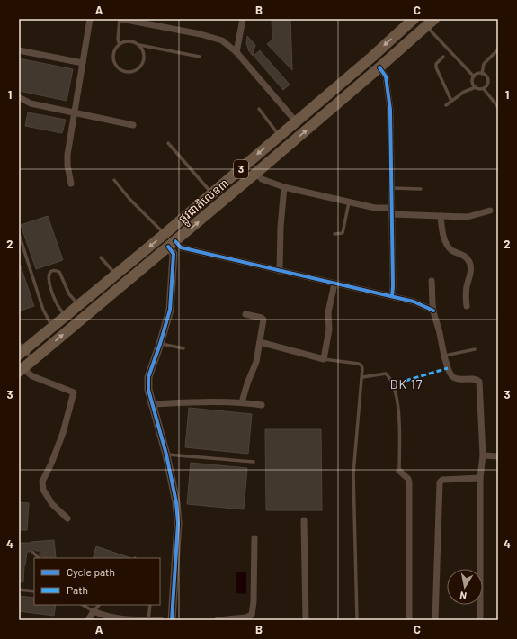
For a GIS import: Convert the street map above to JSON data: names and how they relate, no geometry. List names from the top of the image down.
{
  "streets": {
    "highway": ["3", "ផ្លូវជាតិលេខ៣"]
  },
  "districts": ["DK 17"],
  "legend": ["Cycle path", "Path"],
  "north": "bottom",
  "grid": {
    "columns": ["A", "B", "C"],
    "rows": [
      "1",
      "2",
      "3",
      "4"
    ]
  }
}
